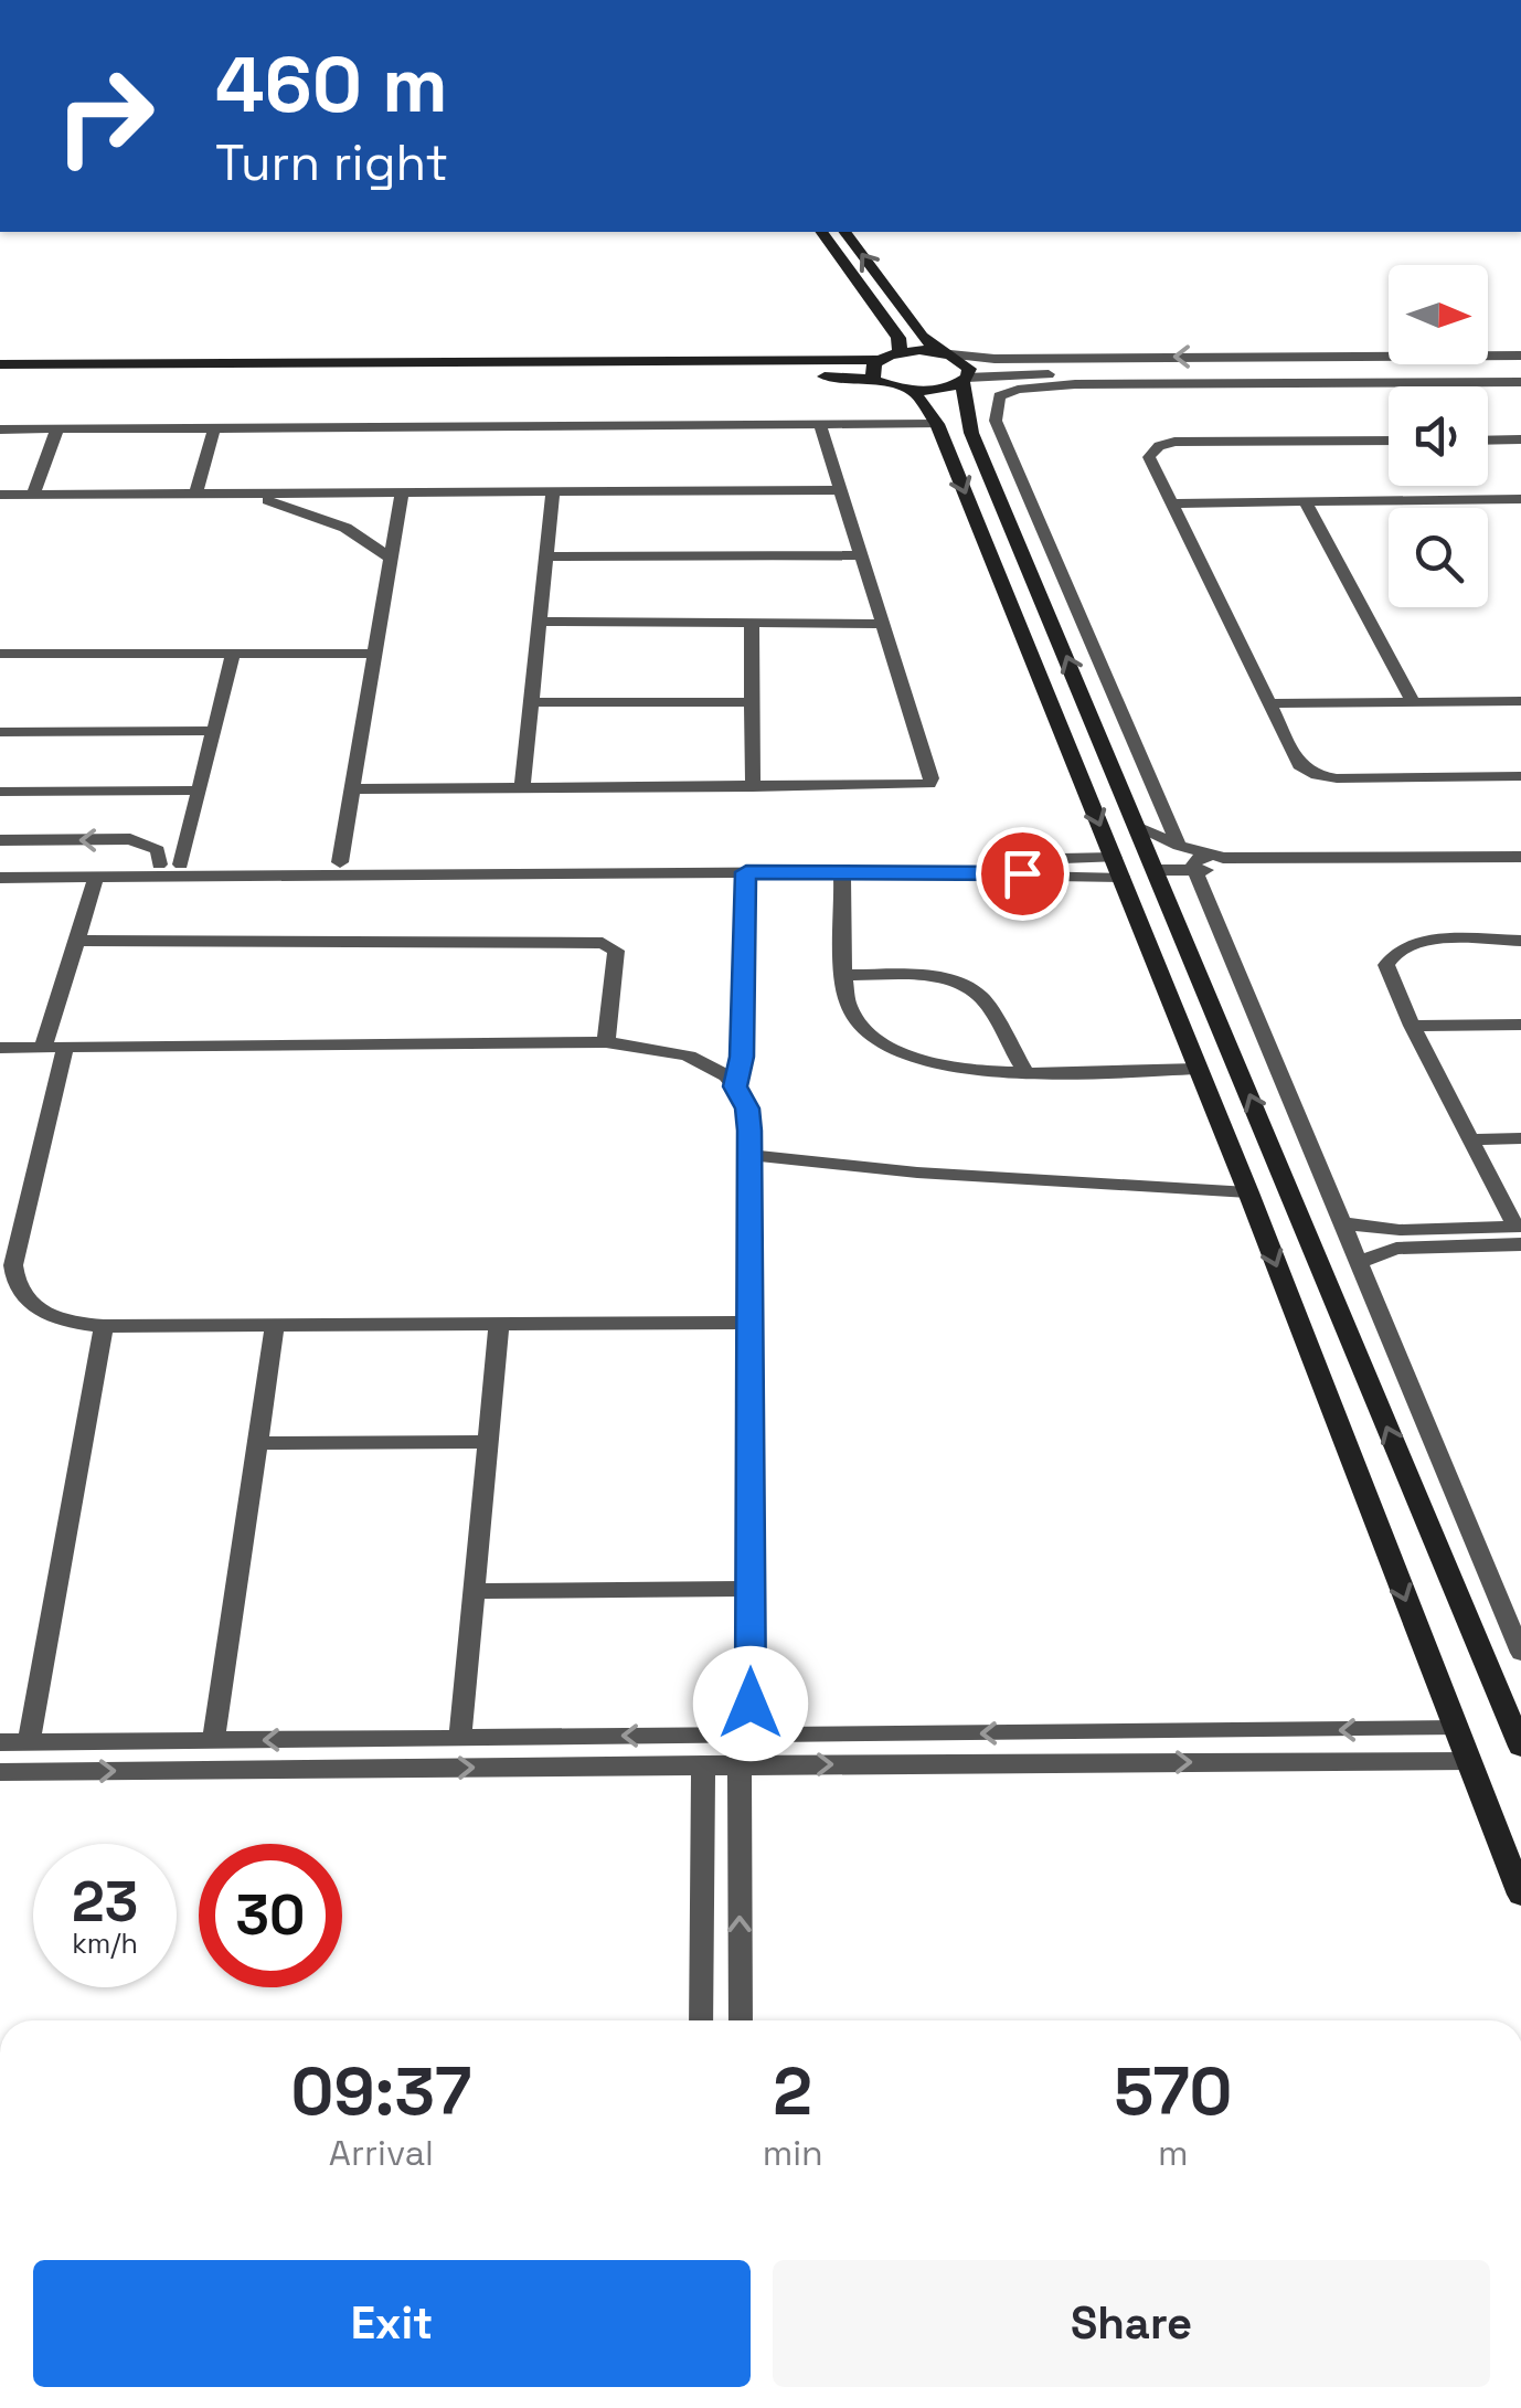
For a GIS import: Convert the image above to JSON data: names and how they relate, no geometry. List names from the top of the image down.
{
  "north": "right",
  "page": {
    "turn": ["460 m", "Turn right"],
    "speed": "23 km/h",
    "limit": "30",
    "eta": [
      "09:37",
      "Arrival",
      "2",
      "min",
      "570",
      "m"
    ],
    "buttons": ["Exit", "Share"]
  }
}
